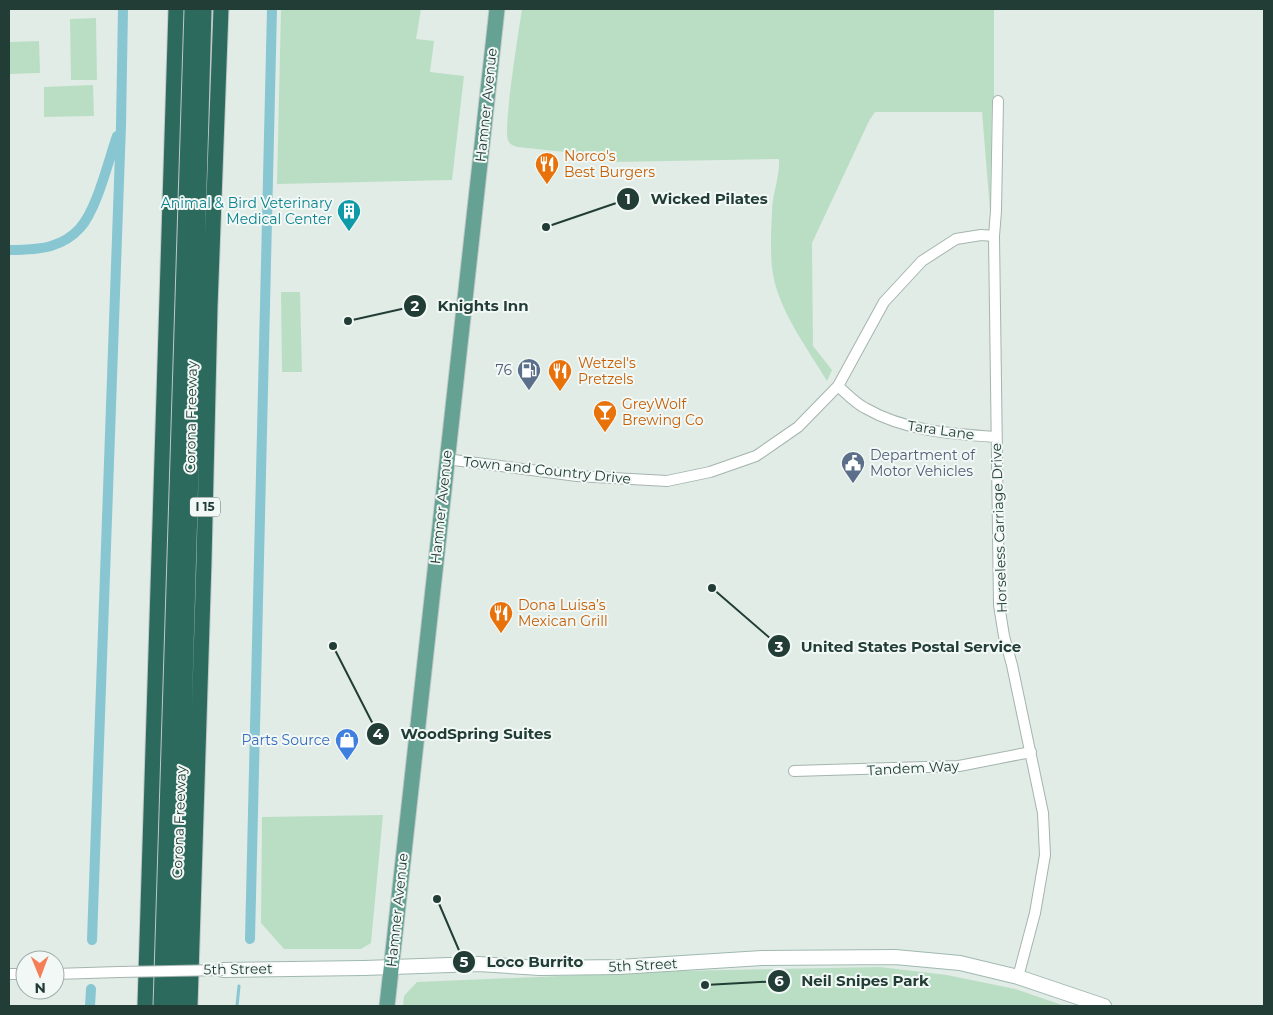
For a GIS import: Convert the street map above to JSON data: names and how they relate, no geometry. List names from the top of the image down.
{
  "streets": {
    "highway": ["Corona Freeway", "I 15"],
    "main road": ["Hamner Avenue"],
    "street": [
      "Tara Lane",
      "Town and Country Drive",
      "Horseless Carriage Drive",
      "Tandem Way",
      "5th Street"
    ]
  },
  "crossings": [
    ["Hamner Avenue", "Town and Country Drive"],
    ["Hamner Avenue", "5th Street"],
    ["Corona Freeway", "I 15"],
    ["Tara Lane", "Town and Country Drive"],
    ["Tara Lane", "Horseless Carriage Drive"],
    ["Town and Country Drive", "Horseless Carriage Drive"],
    ["Horseless Carriage Drive", "Tandem Way"],
    ["Horseless Carriage Drive", "5th Street"]
  ],
  "places": {
    "restaurant": ["Norco's Best Burgers", "Wetzel's Pretzels", "Dona Luisa’s Mexican Grill"],
    "other": [
      "Wicked Pilates",
      "Knights Inn",
      "United States Postal Service",
      "WoodSpring Suites",
      "Loco Burrito",
      "Neil Snipes Park"
    ],
    "building": ["Animal & Bird Veterinary Medical Center"],
    "fuel station": ["76"],
    "bar": ["GreyWolf Brewing Co"],
    "public building": ["Department of Motor Vehicles"],
    "shop": ["Parts Source"]
  },
  "north": "bottom"
}
